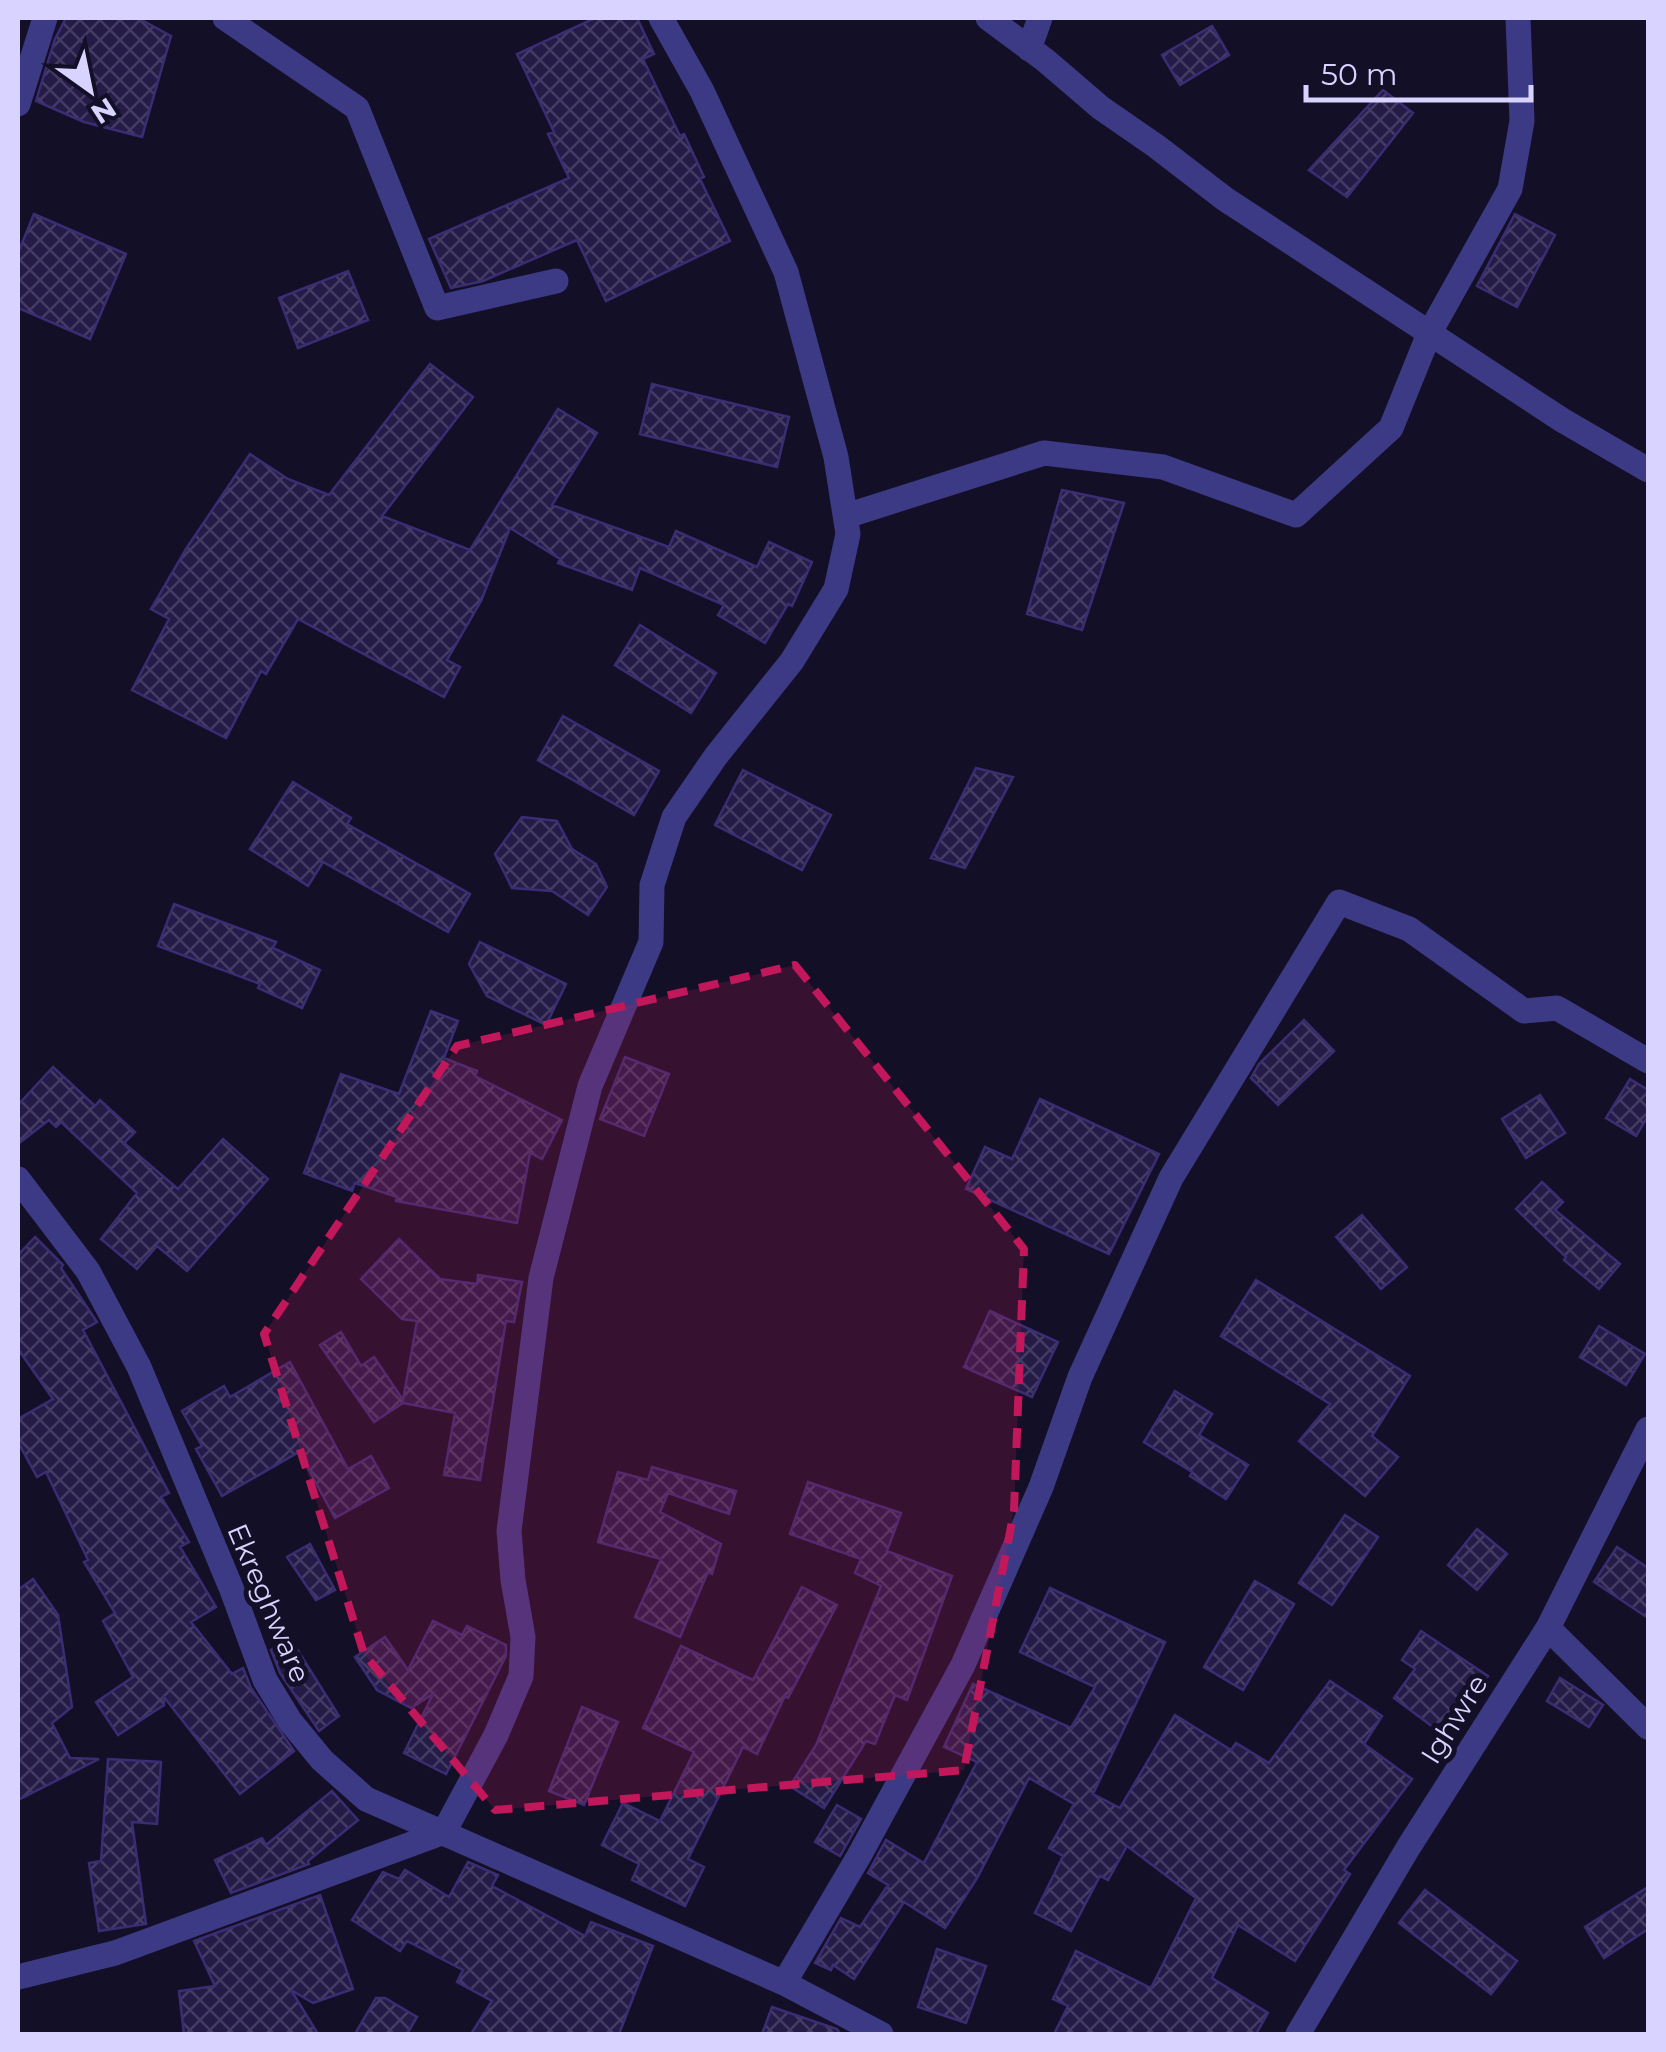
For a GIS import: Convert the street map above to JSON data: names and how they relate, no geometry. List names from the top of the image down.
{
  "streets": {
    "street": ["Ekreghware", "Ighwre"]
  },
  "scale_bar": "50 m",
  "north": "bottom right"
}
